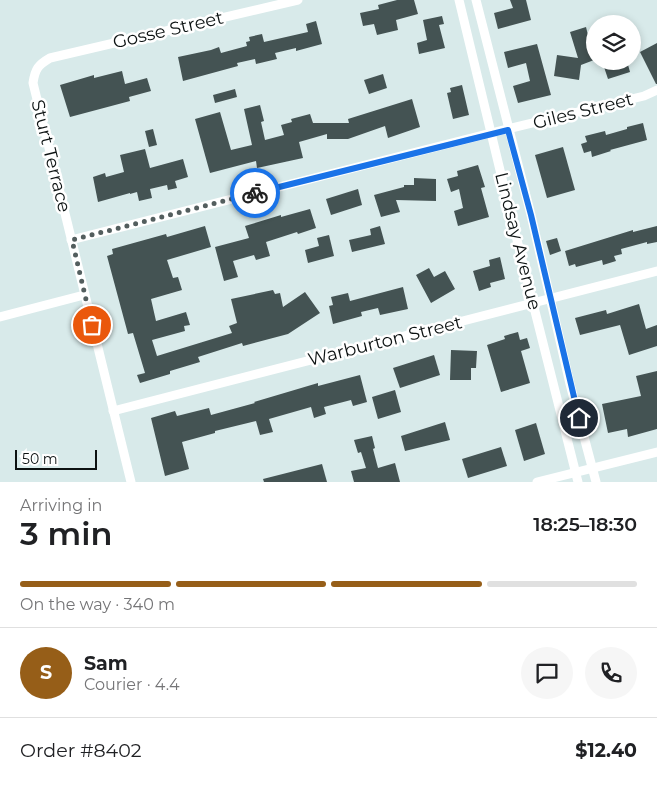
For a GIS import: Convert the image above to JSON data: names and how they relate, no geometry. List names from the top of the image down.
{
  "streets": {
    "street": [
      "Gosse Street",
      "Giles Street",
      "Sturt Terrace",
      "Lindsay Avenue",
      "Warburton Street"
    ]
  },
  "crossings": [
    ["Gosse Street", "Sturt Terrace"],
    ["Giles Street", "Sturt Terrace"],
    ["Giles Street", "Lindsay Avenue"],
    ["Sturt Terrace", "Warburton Street"],
    ["Lindsay Avenue", "Warburton Street"]
  ],
  "scale_bar": "50 m",
  "page": {
    "scale": "50 m",
    "heading": ["3 min", "Arriving in", "18:25–18:30"],
    "panel": [
      "Sam",
      "Courier · 4.4",
      "Order #8402",
      "$12.40"
    ],
    "bar": "On the way · 340 m",
    "round": "S"
  }
}
